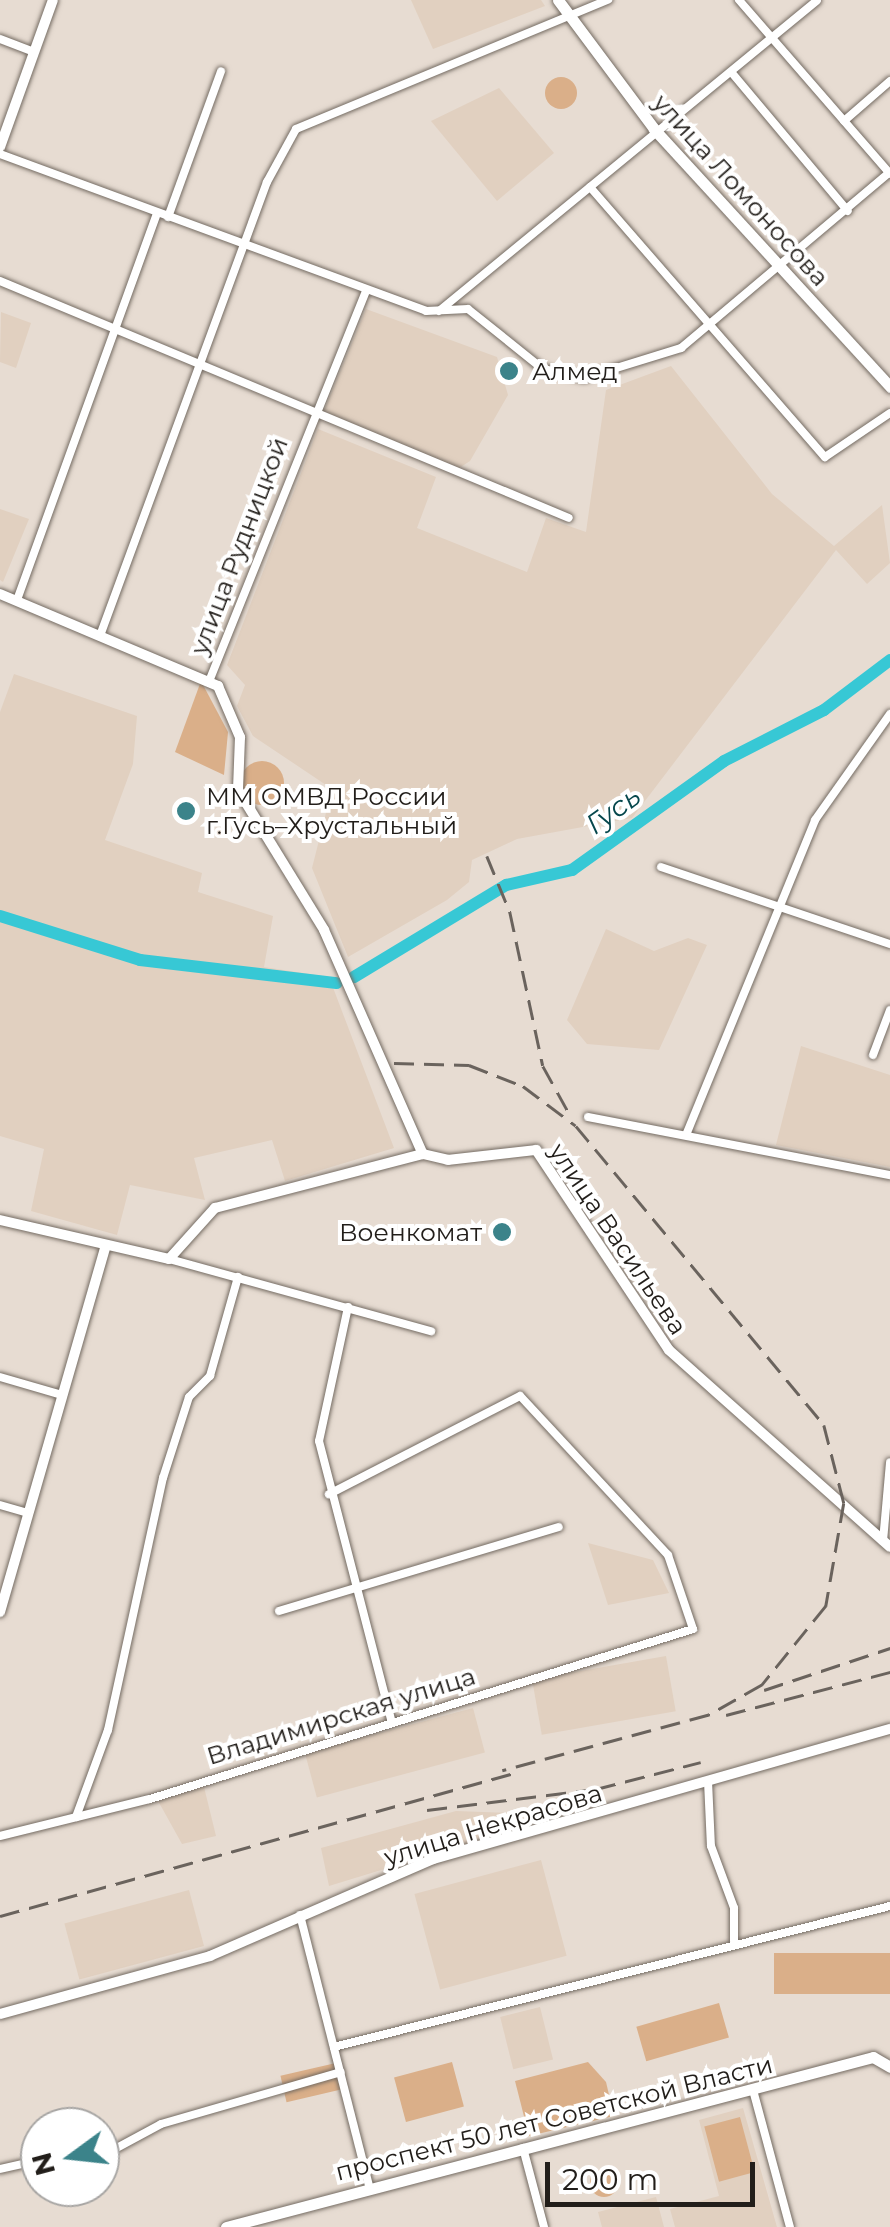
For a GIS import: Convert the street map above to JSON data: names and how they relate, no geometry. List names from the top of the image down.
{
  "streets": {
    "main road": ["улица Ломоносова", "проспект 50 лет Советской Власти"],
    "street": [
      "улица Рудницкой",
      "улица Васильева",
      "Владимирская улица",
      "улица Некрасова"
    ]
  },
  "crossings": [
    ["улица Рудницкой", "улица Васильева"]
  ],
  "water": ["Гусь"],
  "places": ["Алмед", "ММ ОМВД России г.Гусь–Хрустальный", "Военкомат"],
  "scale_bar": "200 m",
  "north": "left"
}
